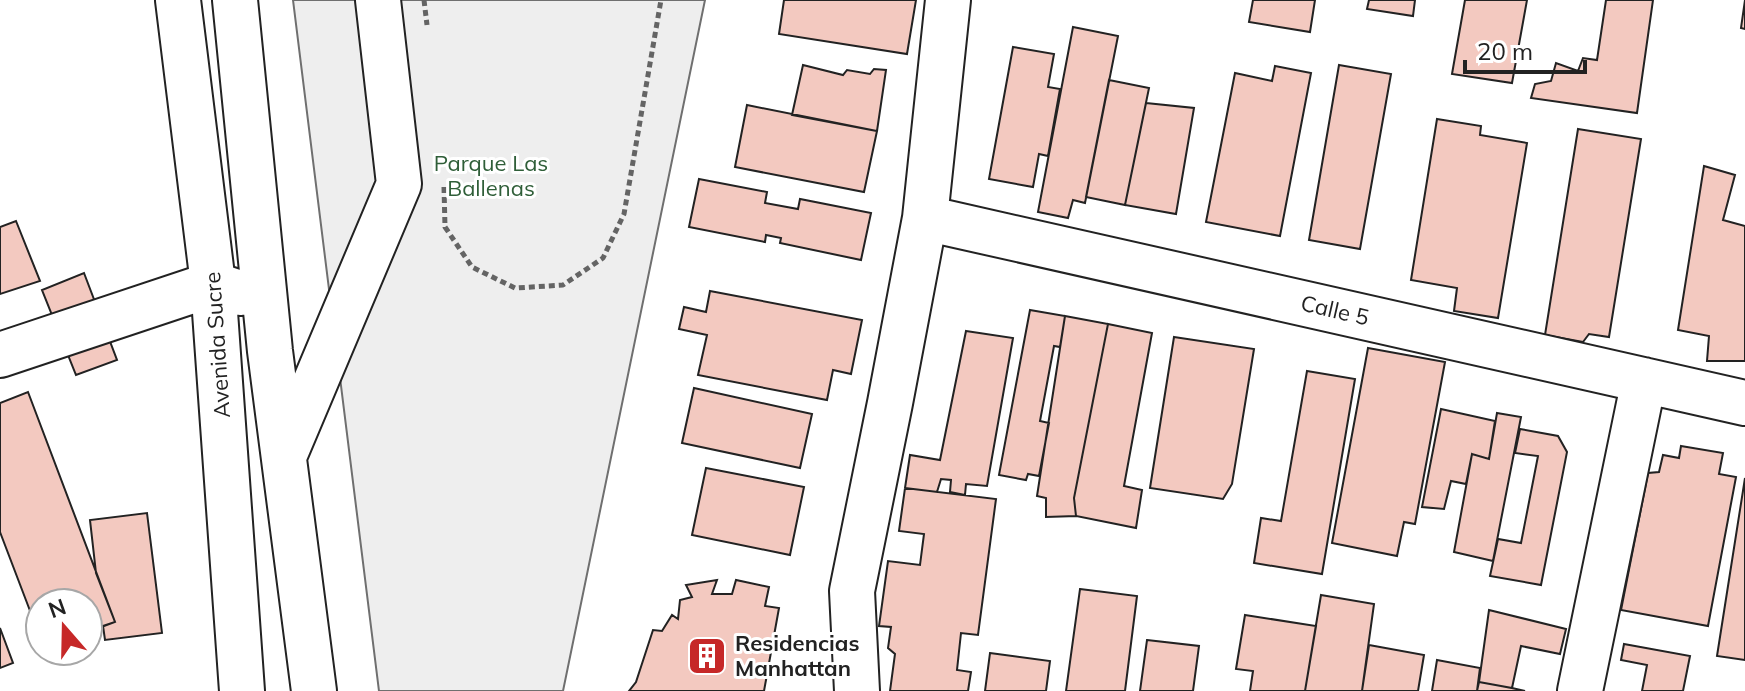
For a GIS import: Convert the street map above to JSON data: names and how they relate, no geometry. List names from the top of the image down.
{
  "streets": {
    "street": ["Calle 5", "Avenida Sucre"]
  },
  "parks": ["Parque Las Ballenas"],
  "places": {
    "building": ["Residencias Manhattan"]
  },
  "scale_bar": "20 m",
  "north": "top"
}
